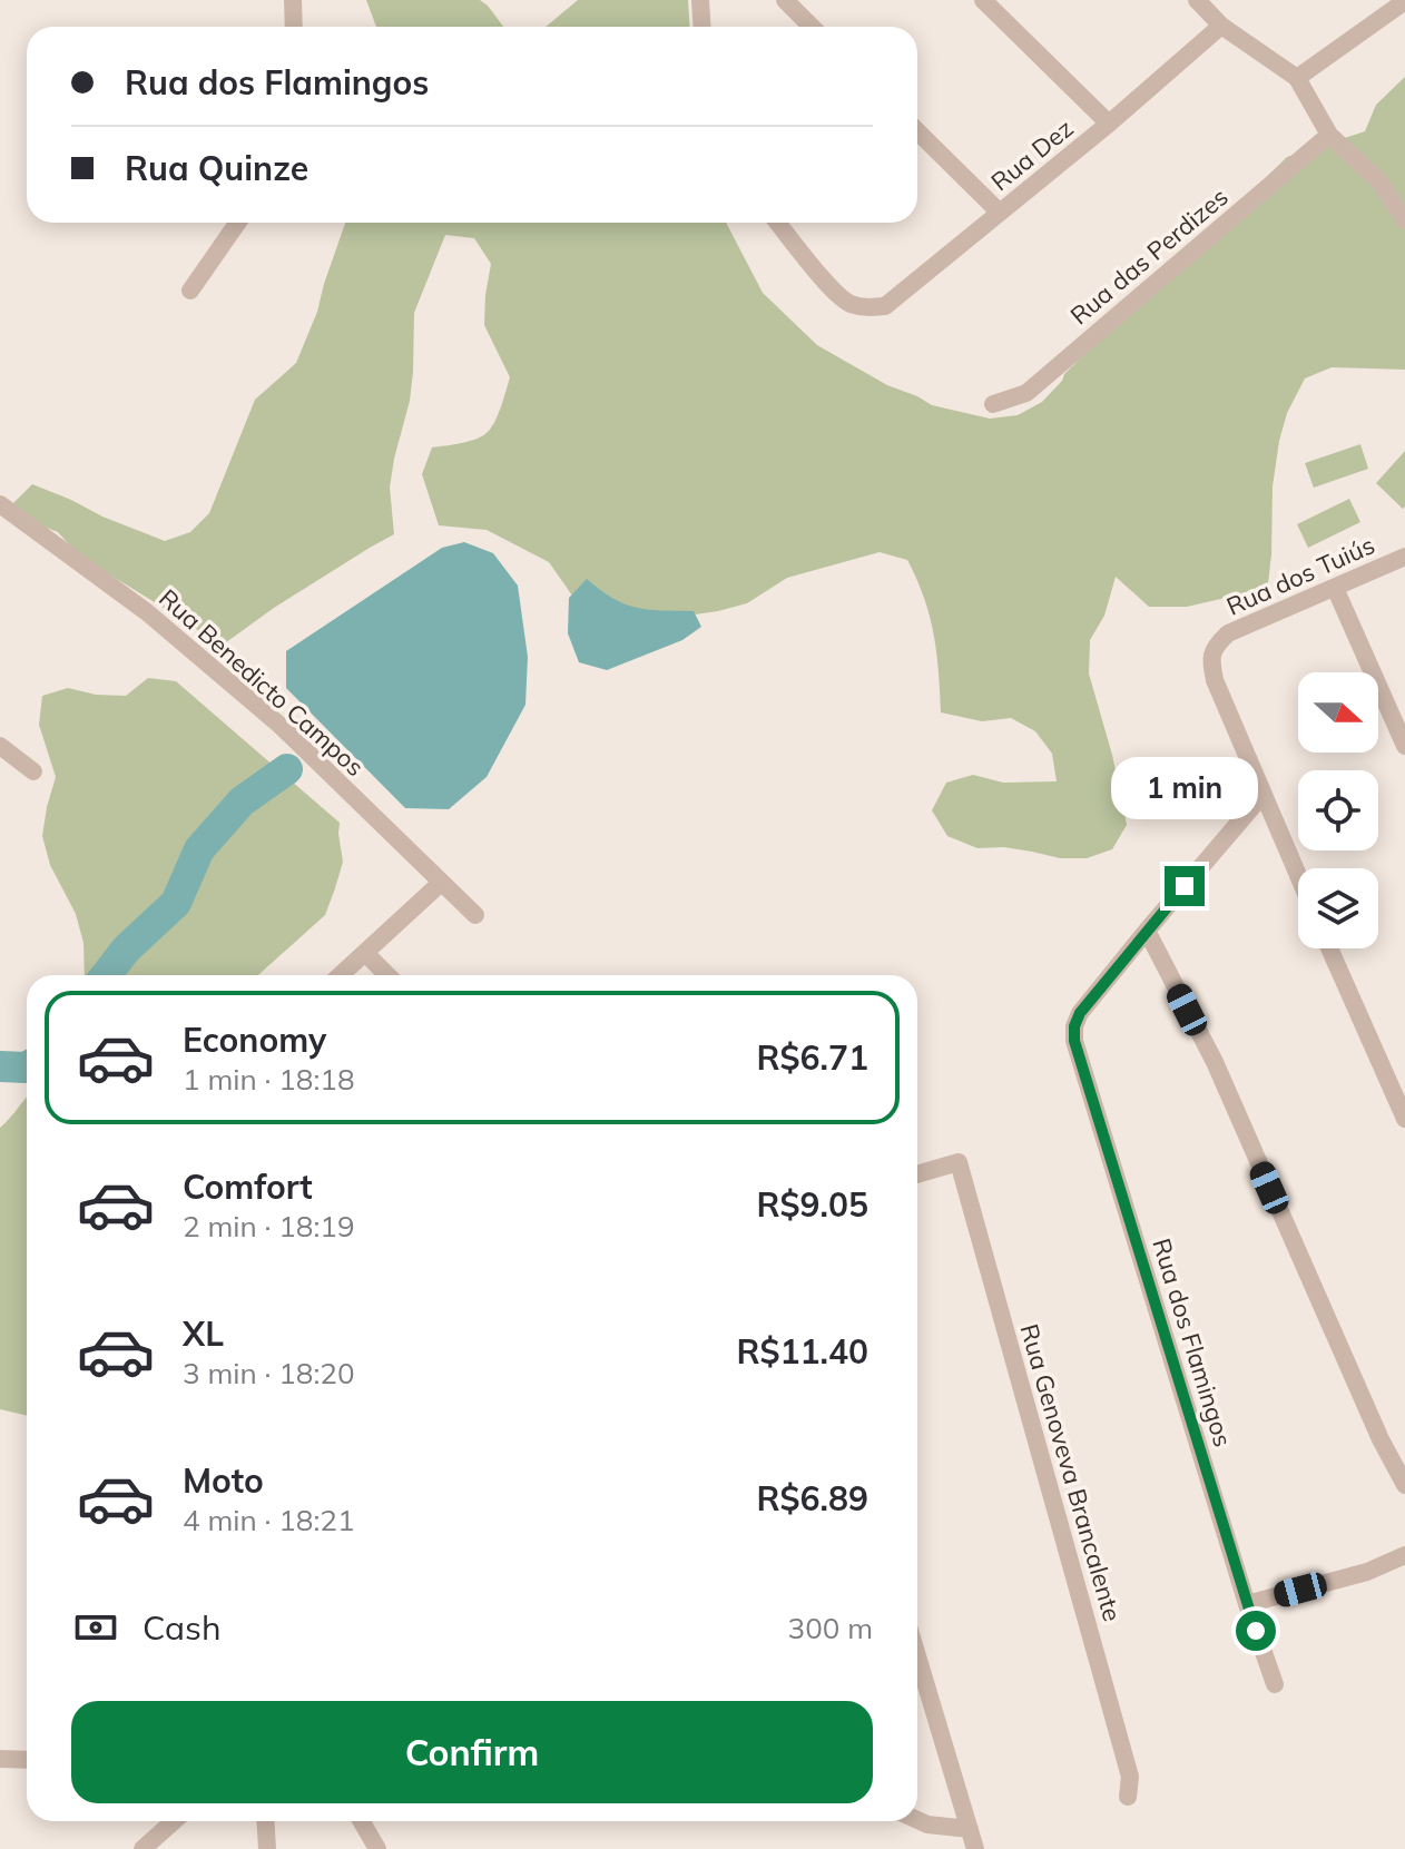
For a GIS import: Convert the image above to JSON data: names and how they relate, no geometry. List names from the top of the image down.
{
  "streets": {
    "street": [
      "Rua Dez",
      "Rua das Perdizes",
      "Rua dos Tuiús",
      "Rua Benedicto Campos",
      "Rua dos Flamingos",
      "Rua Genoveva Brancalente"
    ]
  },
  "north": "right",
  "page": {
    "banner": ["Rua dos Flamingos", "Rua Quinze"],
    "bubble": "1 min",
    "list": [
      {
        "name": "Economy",
        "note": "1 min · 18:18",
        "value": "R$6.71"
      },
      {
        "name": "Comfort",
        "note": "2 min · 18:19",
        "value": "R$9.05"
      },
      {
        "name": "XL",
        "note": "3 min · 18:20",
        "value": "R$11.40"
      },
      {
        "name": "Moto",
        "note": "4 min · 18:21",
        "value": "R$6.89"
      }
    ],
    "pay": ["Cash", "300 m"],
    "buttons": "Confirm"
  }
}
